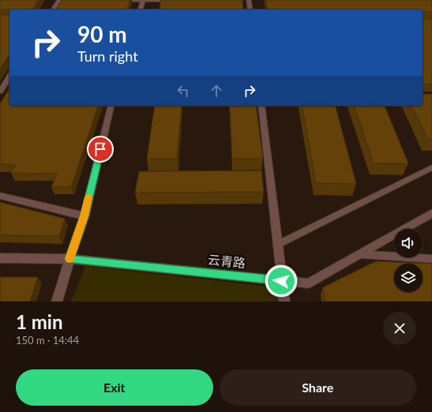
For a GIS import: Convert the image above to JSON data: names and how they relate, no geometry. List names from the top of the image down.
{
  "streets": {
    "street": ["云青路"]
  },
  "page": {
    "turn": ["90 m", "Turn right"],
    "heading": ["1 min", "150 m · 14:44"],
    "buttons": ["Exit", "Share"]
  }
}
